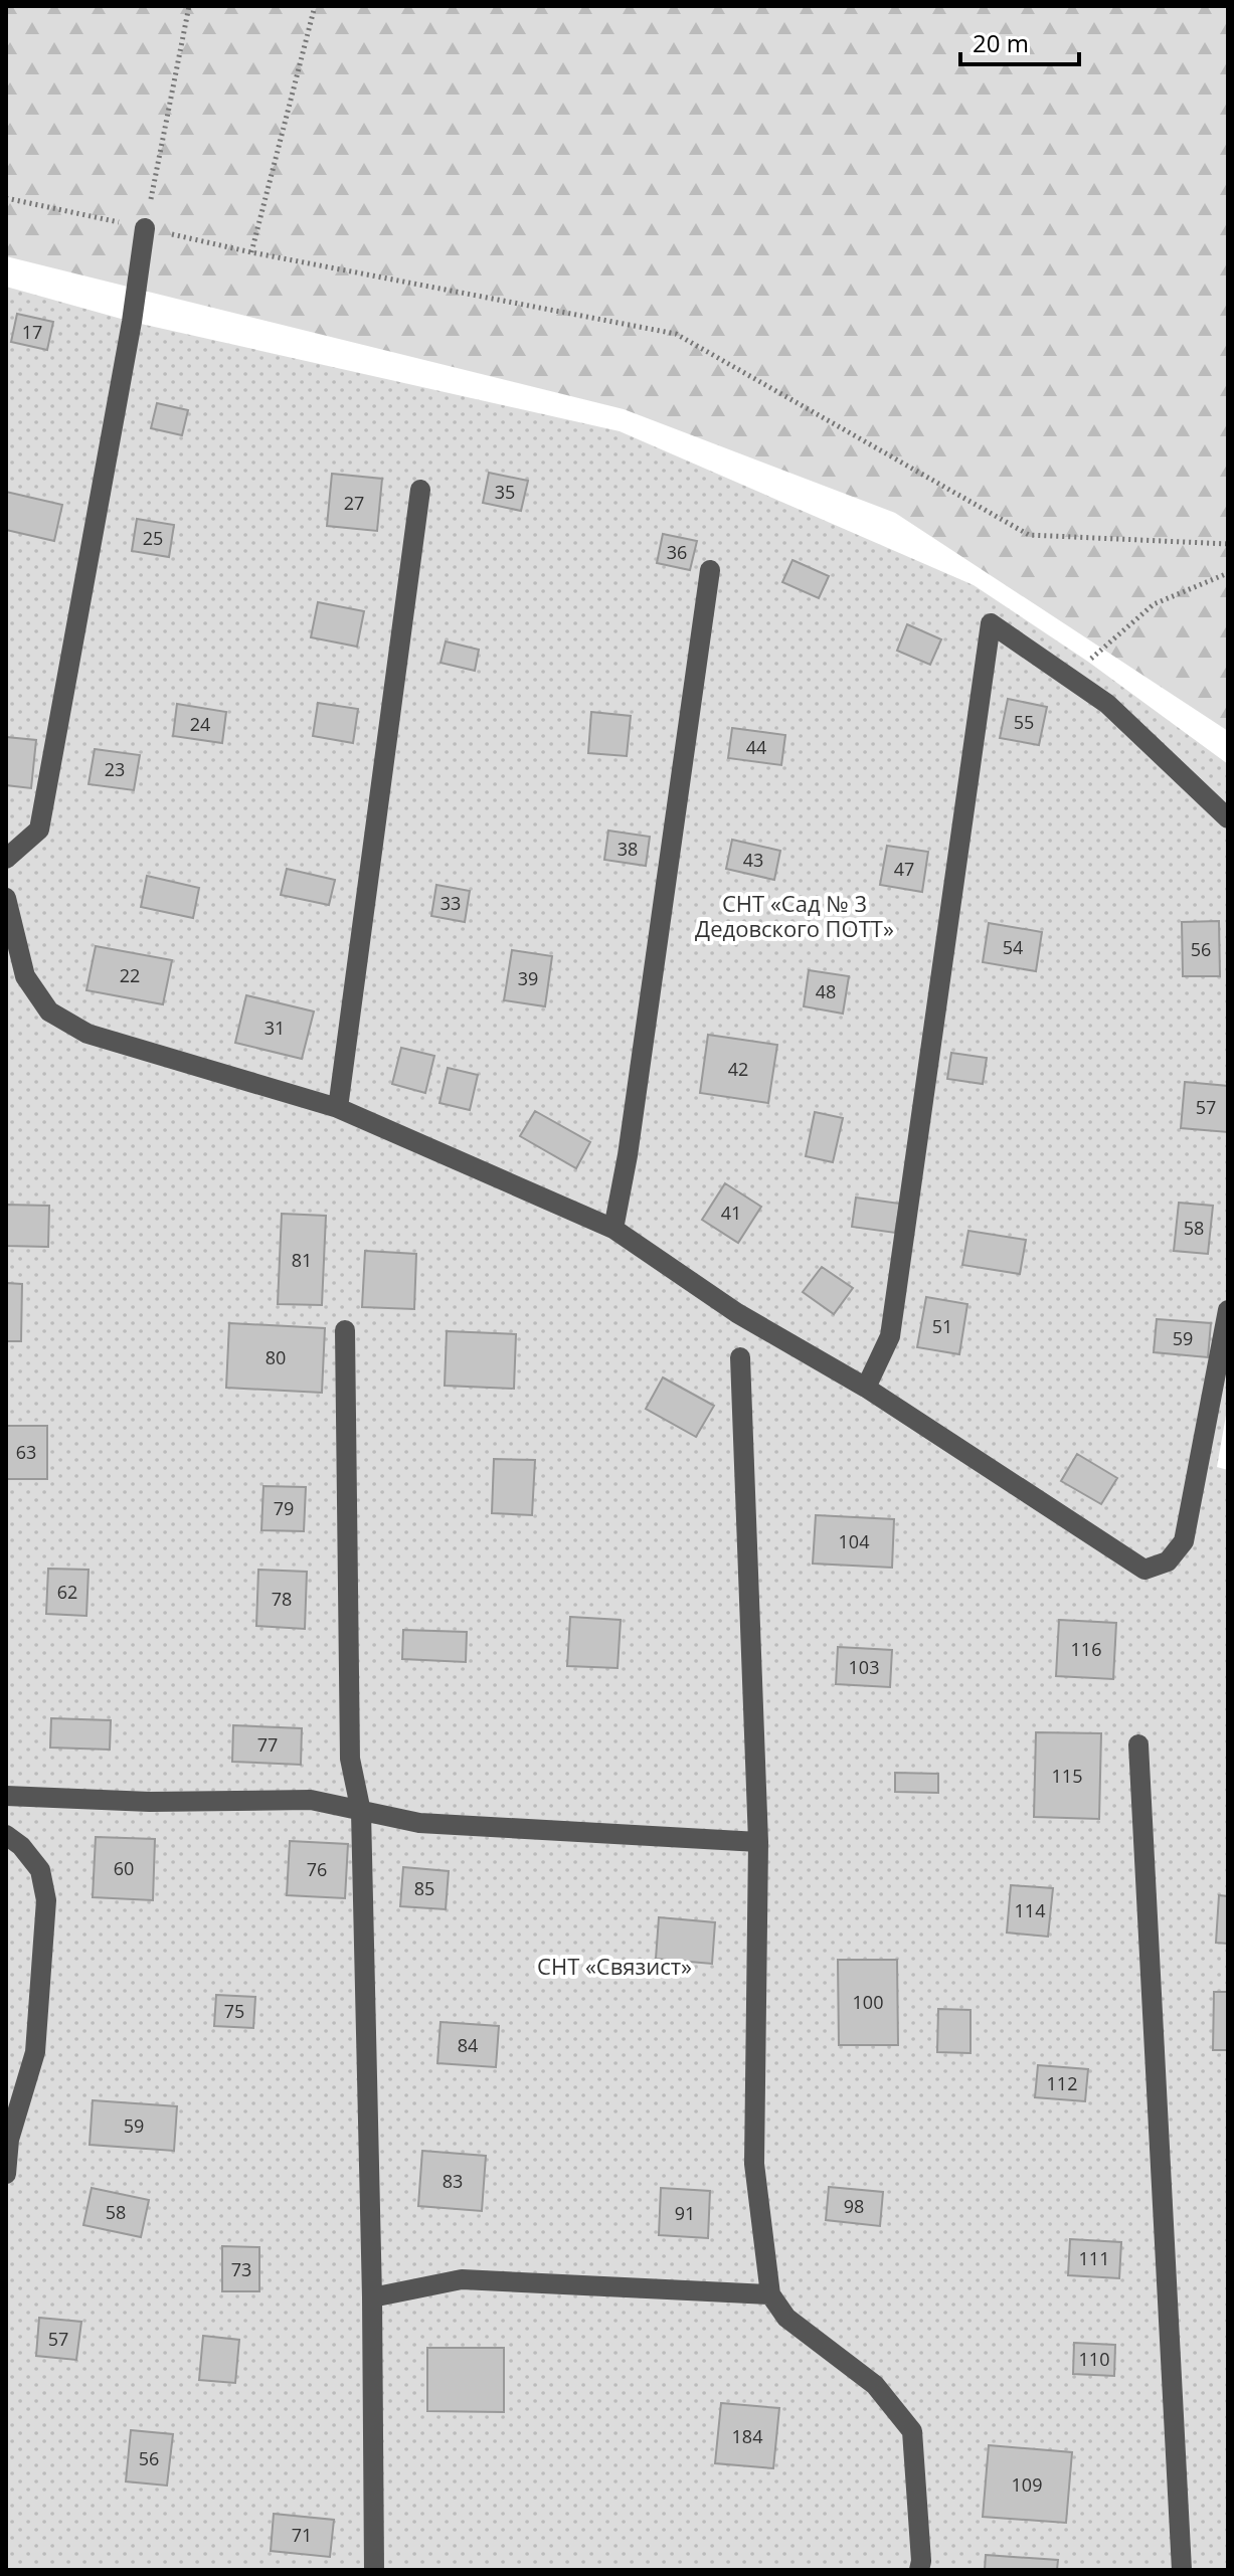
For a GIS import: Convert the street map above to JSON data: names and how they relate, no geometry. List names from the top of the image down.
{
  "parks": ["СНТ «Сад № 3 Дедовского ПОТТ»", "СНТ «Связист»"],
  "house_numbers": [
    "17",
    "35",
    "27",
    "25",
    "36",
    "55",
    "24",
    "44",
    "23",
    "38",
    "43",
    "47",
    "33",
    "54",
    "56",
    "22",
    "39",
    "48",
    "31",
    "42",
    "57",
    "41",
    "58",
    "81",
    "51",
    "59",
    "80",
    "63",
    "79",
    "104",
    "62",
    "78",
    "116",
    "103",
    "77",
    "115",
    "60",
    "76",
    "85",
    "114",
    "100",
    "75",
    "84",
    "112",
    "59",
    "83",
    "98",
    "58",
    "91",
    "111",
    "73",
    "57",
    "110",
    "184",
    "56",
    "109",
    "71"
  ],
  "scale_bar": "20 m"
}
